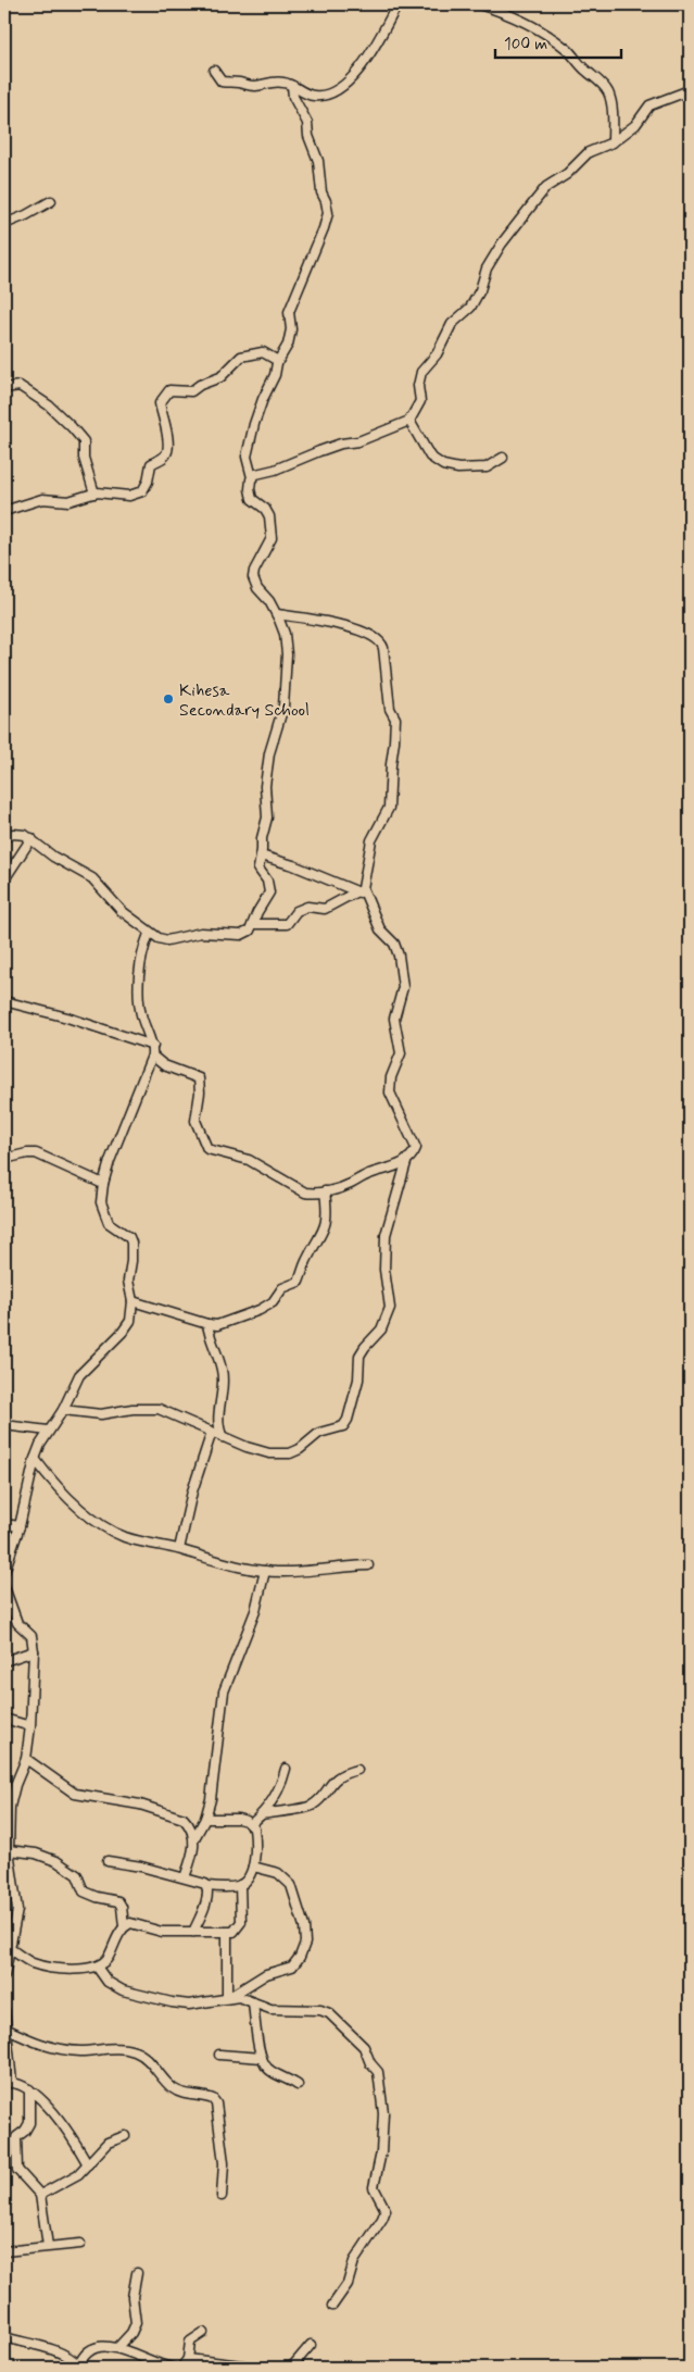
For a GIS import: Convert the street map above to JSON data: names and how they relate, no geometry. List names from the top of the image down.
{
  "places": ["Kihesa Secondary School"],
  "scale_bar": "100 m"
}
